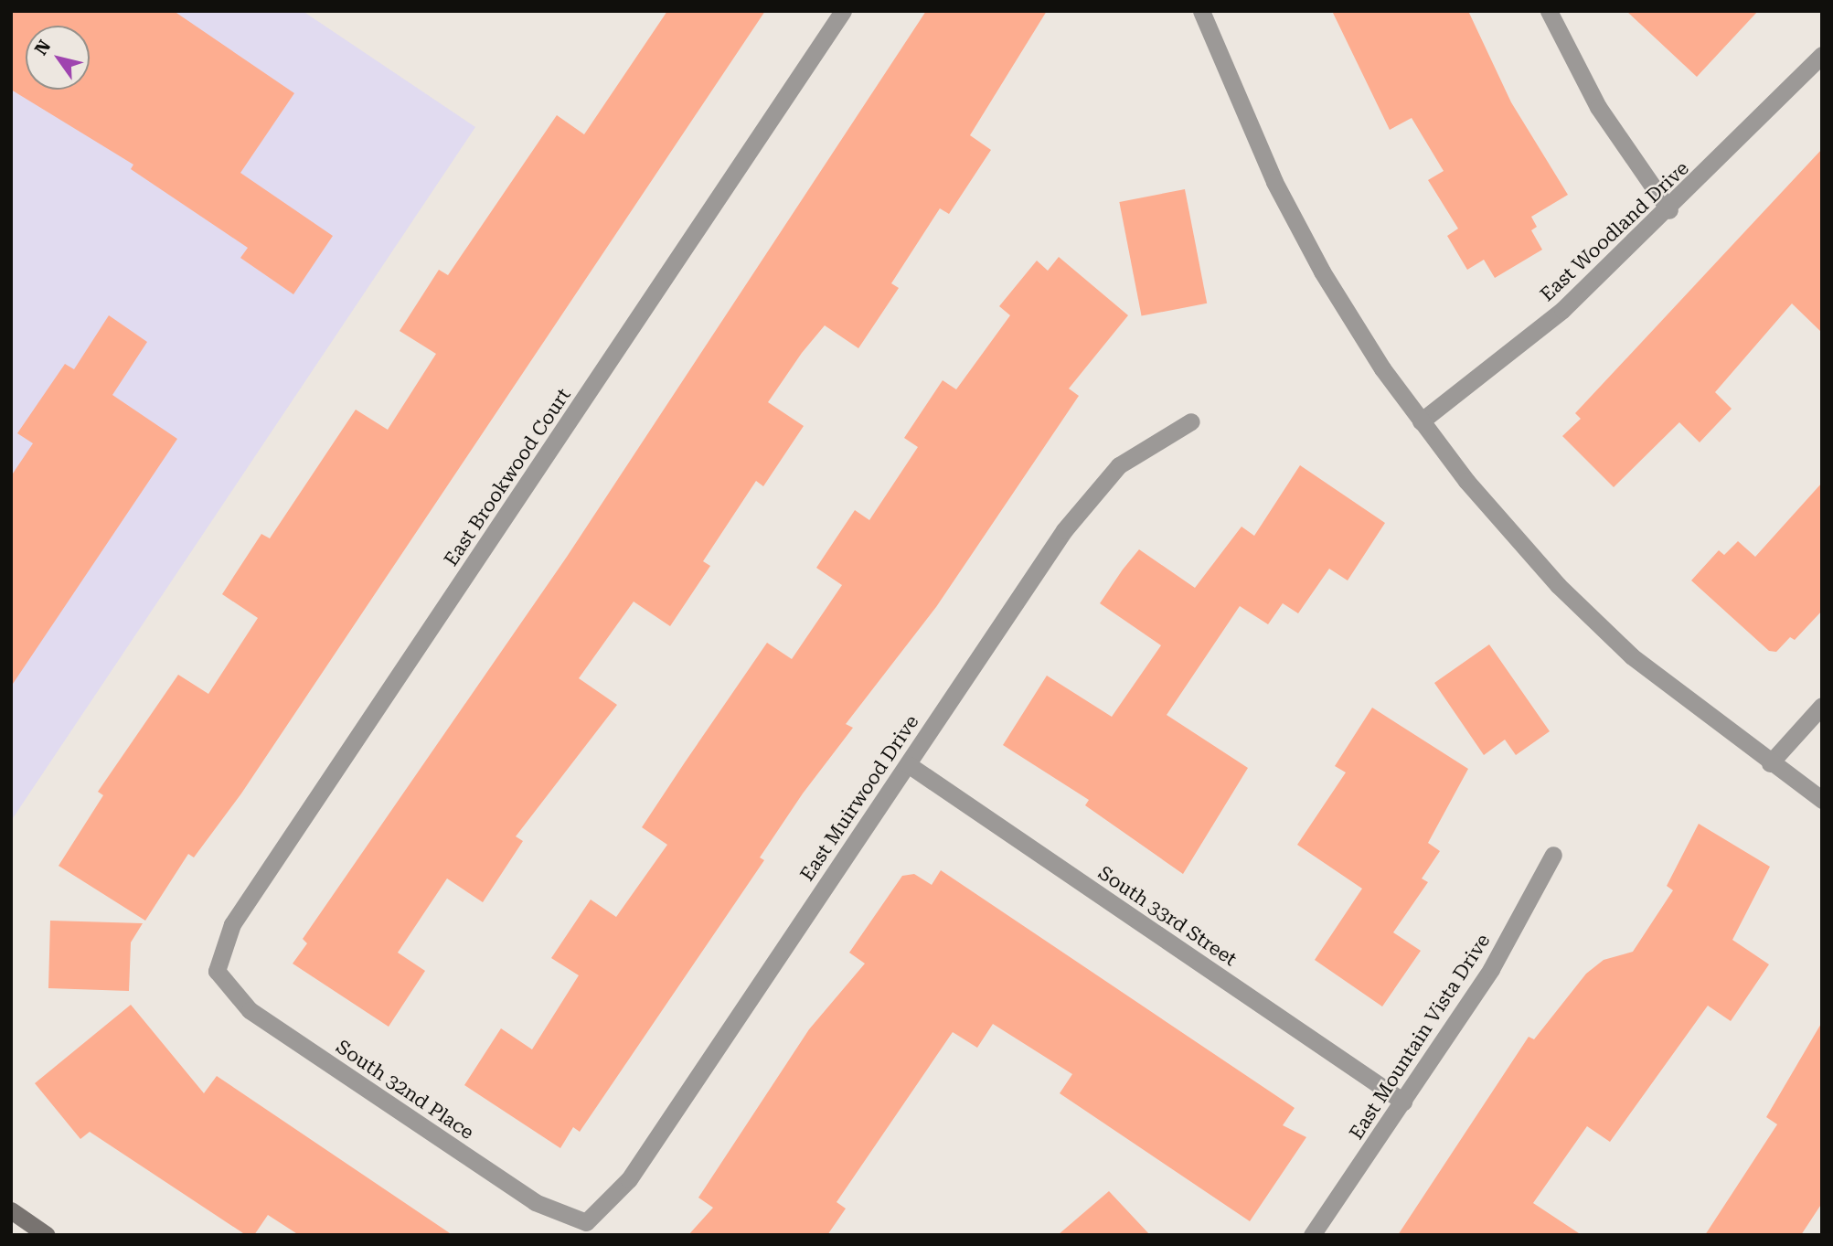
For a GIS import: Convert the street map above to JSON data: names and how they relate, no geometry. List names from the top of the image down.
{
  "streets": {
    "street": [
      "East Woodland Drive",
      "East Brookwood Court",
      "East Muirwood Drive",
      "South 33rd Street",
      "East Mountain Vista Drive",
      "South 32nd Place"
    ]
  },
  "crossings": [
    ["East Brookwood Court", "South 32nd Place"],
    ["East Muirwood Drive", "South 33rd Street"],
    ["East Muirwood Drive", "South 32nd Place"],
    ["South 33rd Street", "East Mountain Vista Drive"]
  ],
  "north": "top left"
}
